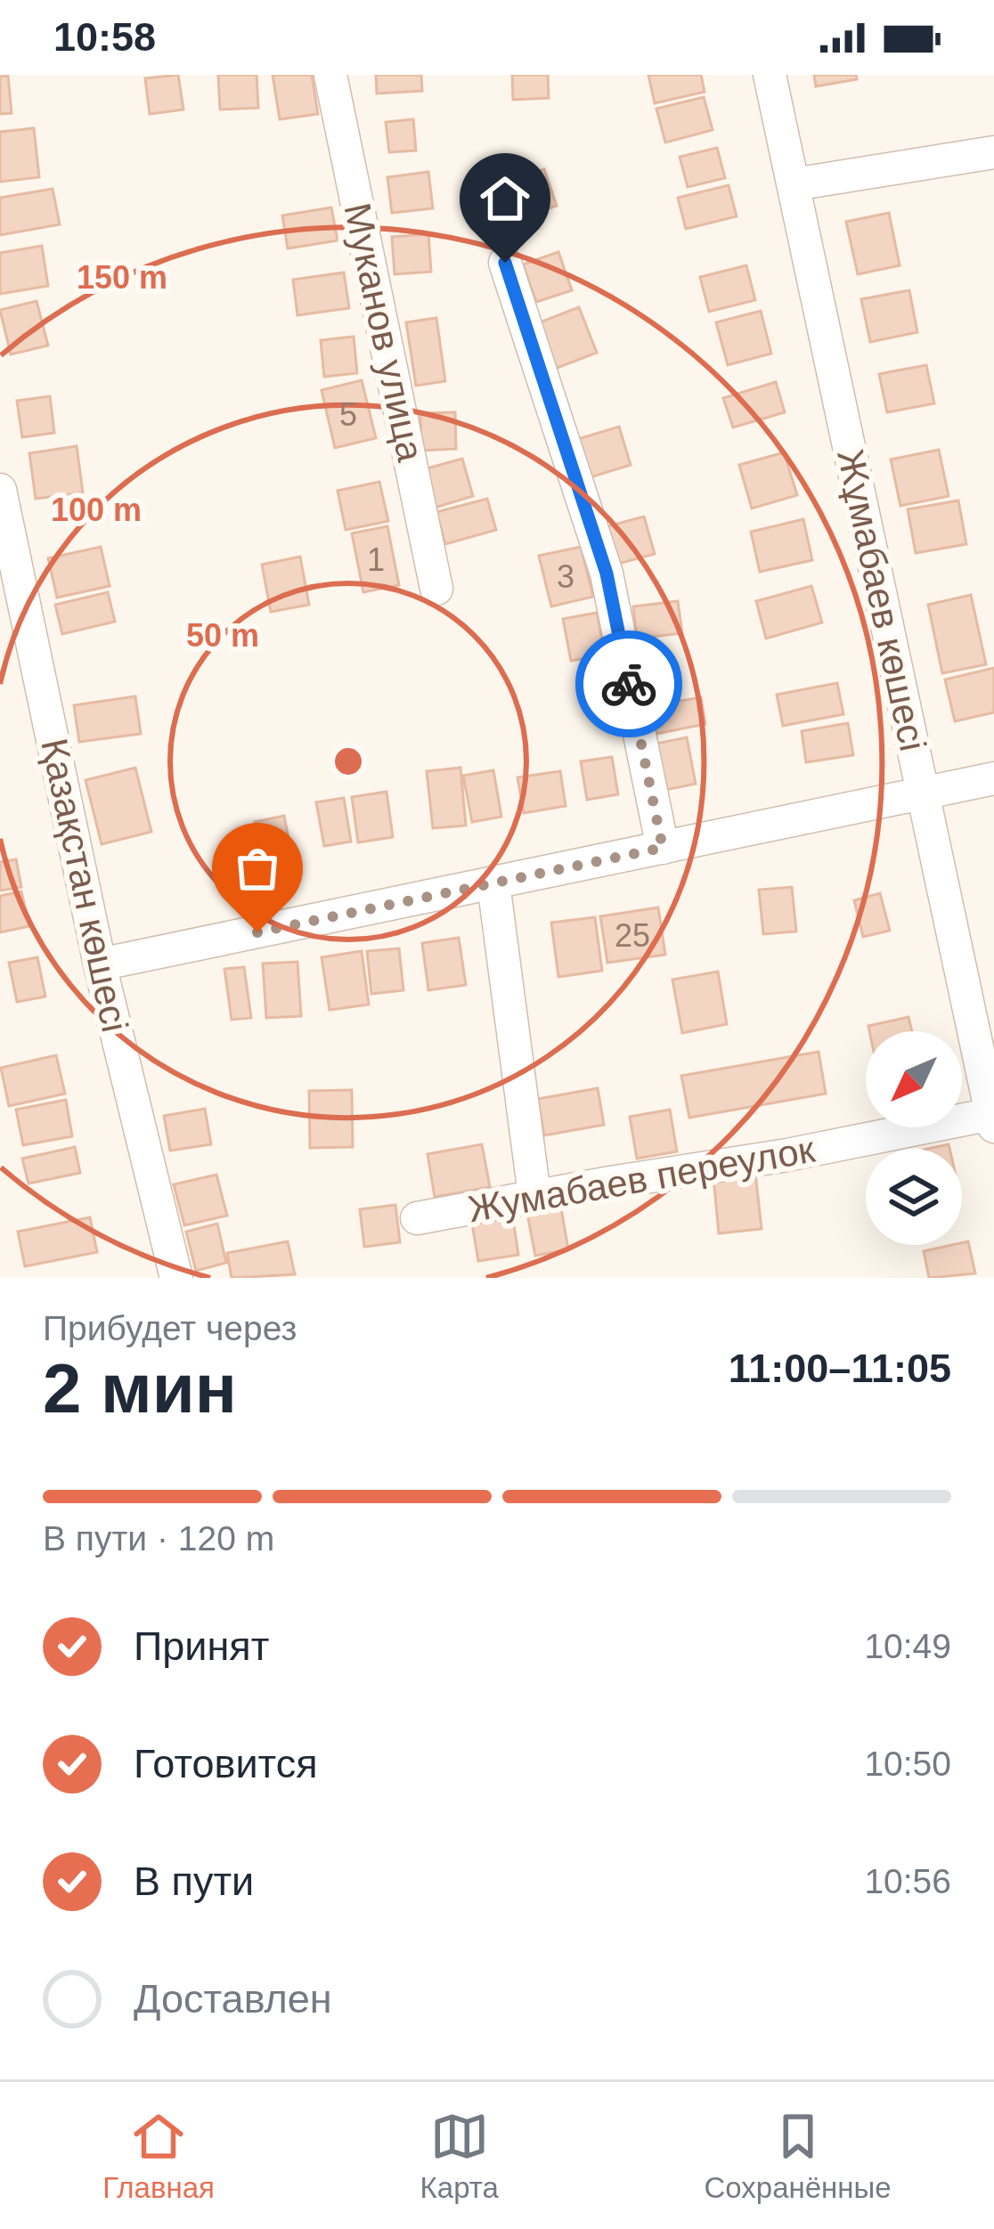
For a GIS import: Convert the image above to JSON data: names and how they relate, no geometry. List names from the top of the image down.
{
  "streets": {
    "street": [
      "Муканов улица",
      "Жұмабаев көшесі",
      "Қазақстан көшесі",
      "Жумабаев переулок"
    ]
  },
  "crossings": [
    ["Жұмабаев көшесі", "Жумабаев переулок"]
  ],
  "house_numbers": [
    "5",
    "1",
    "3",
    "25"
  ],
  "north": "bottom left",
  "page": {
    "status": "10:58",
    "heading": ["2 мин", "Прибудет через", "11:00–11:05"],
    "bar": "В пути · 120 m",
    "list": [
      ["Принят", "10:49"],
      ["Готовится", "10:50"],
      ["В пути", "10:56"],
      "Доставлен"
    ],
    "tabs": ["Главная", "Карта", "Сохранённые"]
  },
  "rings": ["150 m", "100 m", "50 m"]
}
